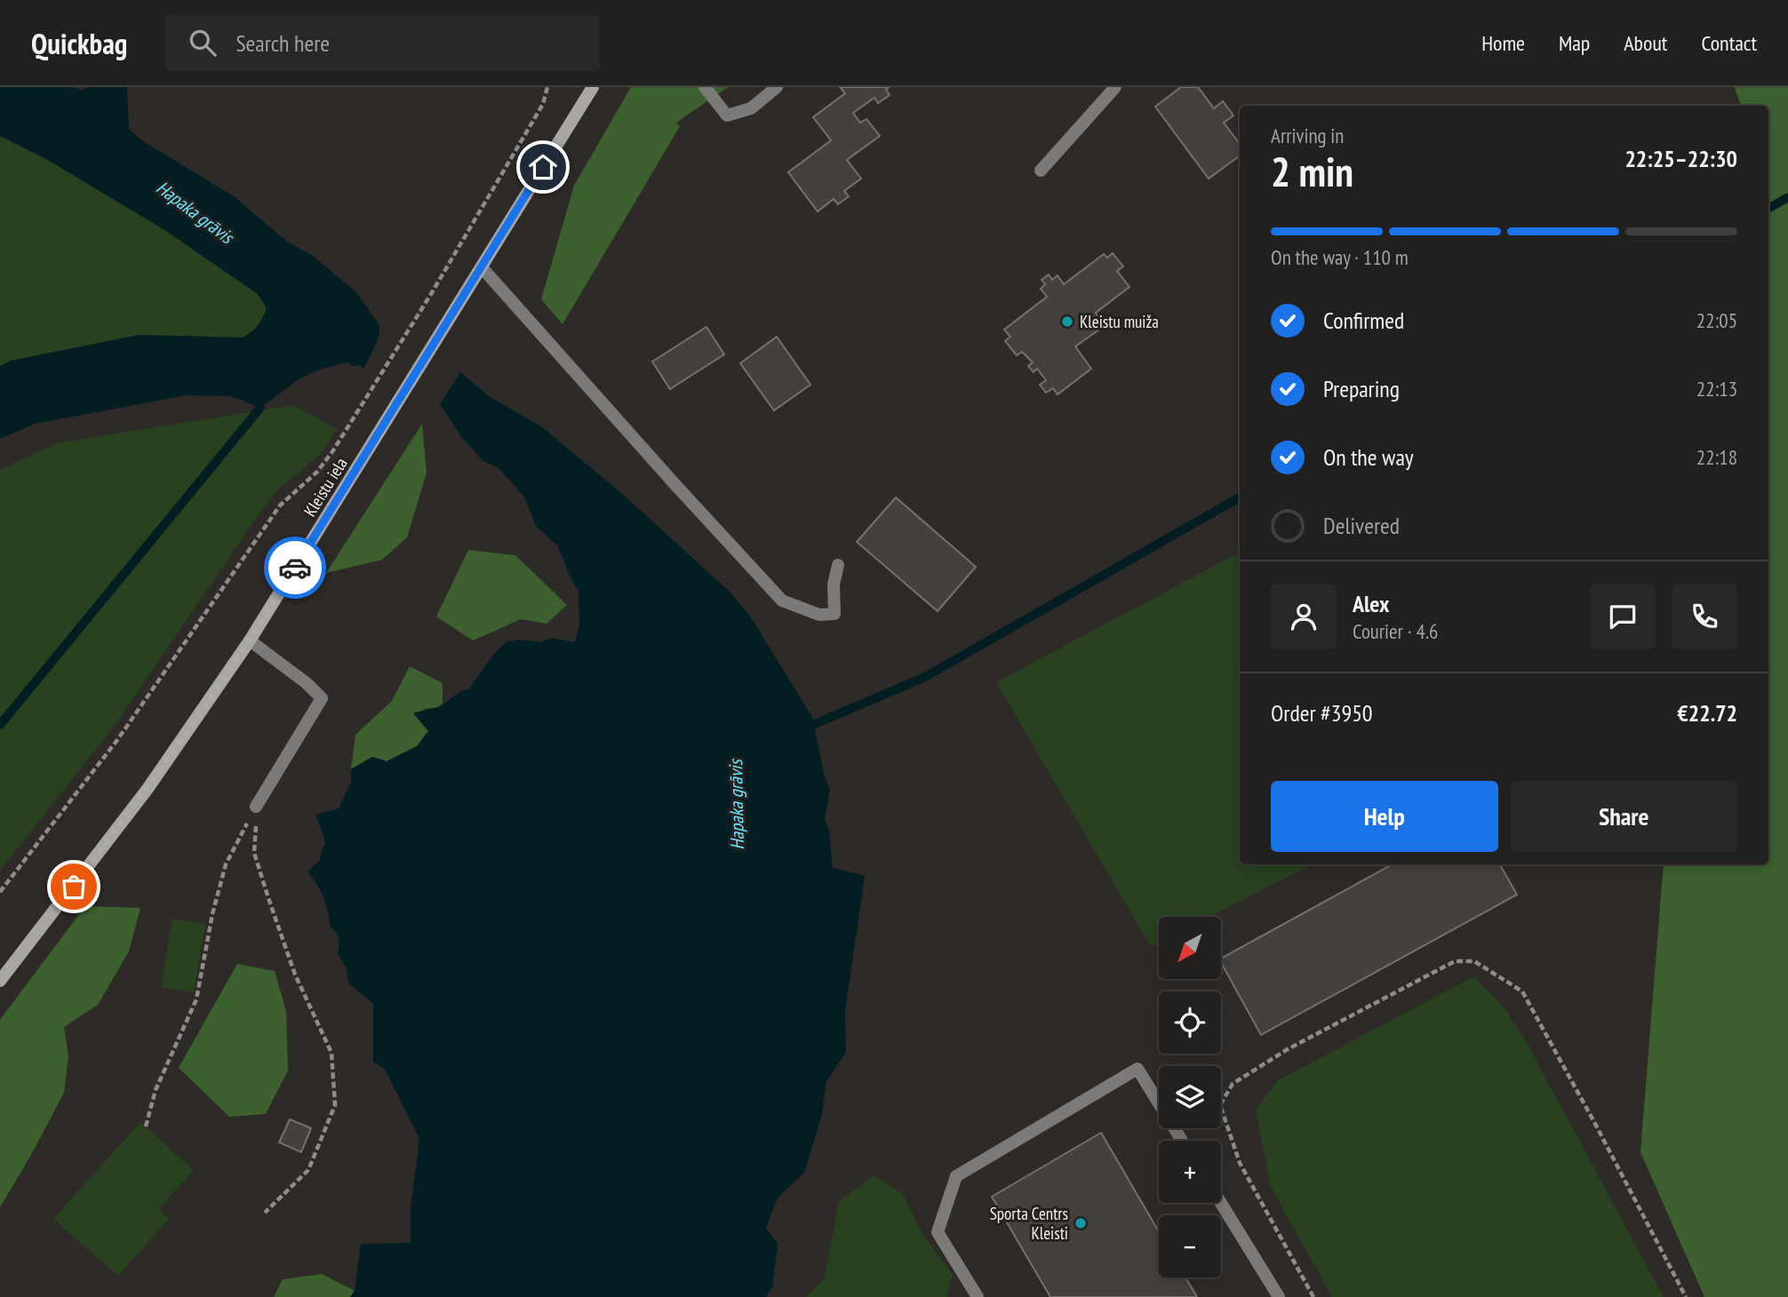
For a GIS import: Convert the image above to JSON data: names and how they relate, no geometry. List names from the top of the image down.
{
  "streets": {
    "main road": ["Kleistu iela"]
  },
  "water": ["Hapaka grāvis"],
  "places": ["Kleistu muiža", "Sporta Centrs Kleisti"],
  "north": "bottom left",
  "page": {
    "header": "Quickbag",
    "search": "Search here",
    "nav": [
      "Home",
      "Map",
      "About",
      "Contact"
    ],
    "heading": ["2 min", "Arriving in", "22:25–22:30"],
    "panel": [
      "Alex",
      "Courier · 4.6",
      "Order #3950",
      "€22.72"
    ],
    "bar": "On the way · 110 m",
    "list": [
      ["Confirmed", "22:05"],
      ["Preparing", "22:13"],
      ["On the way", "22:18"],
      "Delivered"
    ],
    "buttons": ["Help", "Share"],
    "map_buttons": ["+", "−"]
  }
}
